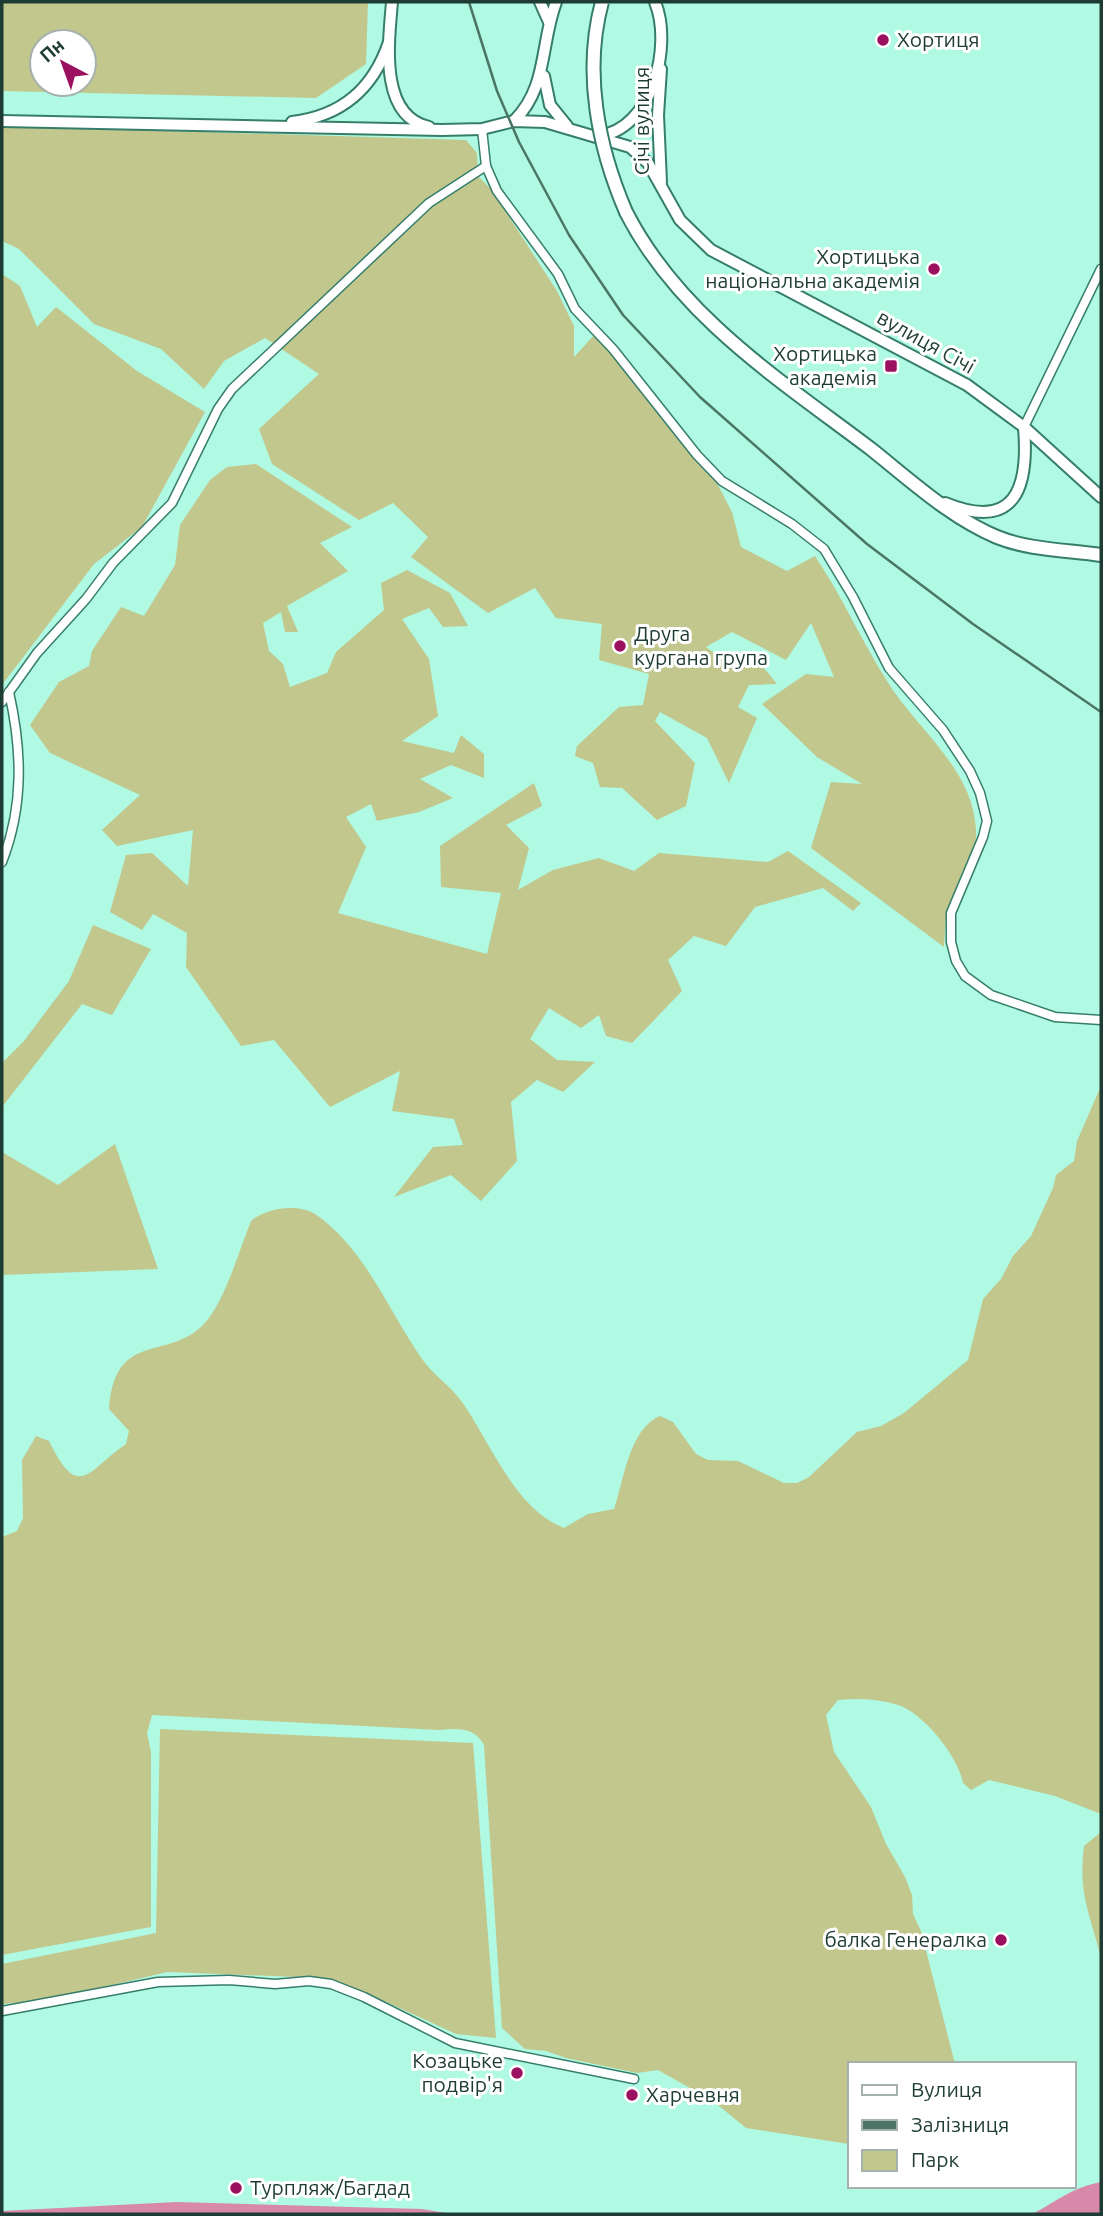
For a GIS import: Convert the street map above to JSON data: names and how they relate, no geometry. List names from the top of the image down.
{
  "streets": {
    "main road": ["Січі вулиця", "вулиця Січі"]
  },
  "crossings": [
    ["Січі вулиця", "вулиця Січі"]
  ],
  "places": {
    "other": [
      "Хортиця",
      "Хортицька національна академія",
      "Друга кургана група",
      "балка Генералка",
      "Козацьке подвір'я",
      "Харчевня",
      "Турпляж/Багдад"
    ],
    "transit": ["Хортицька академія"]
  },
  "legend": ["Вулиця", "Залізниця", "Парк"],
  "north": "top left"
}
